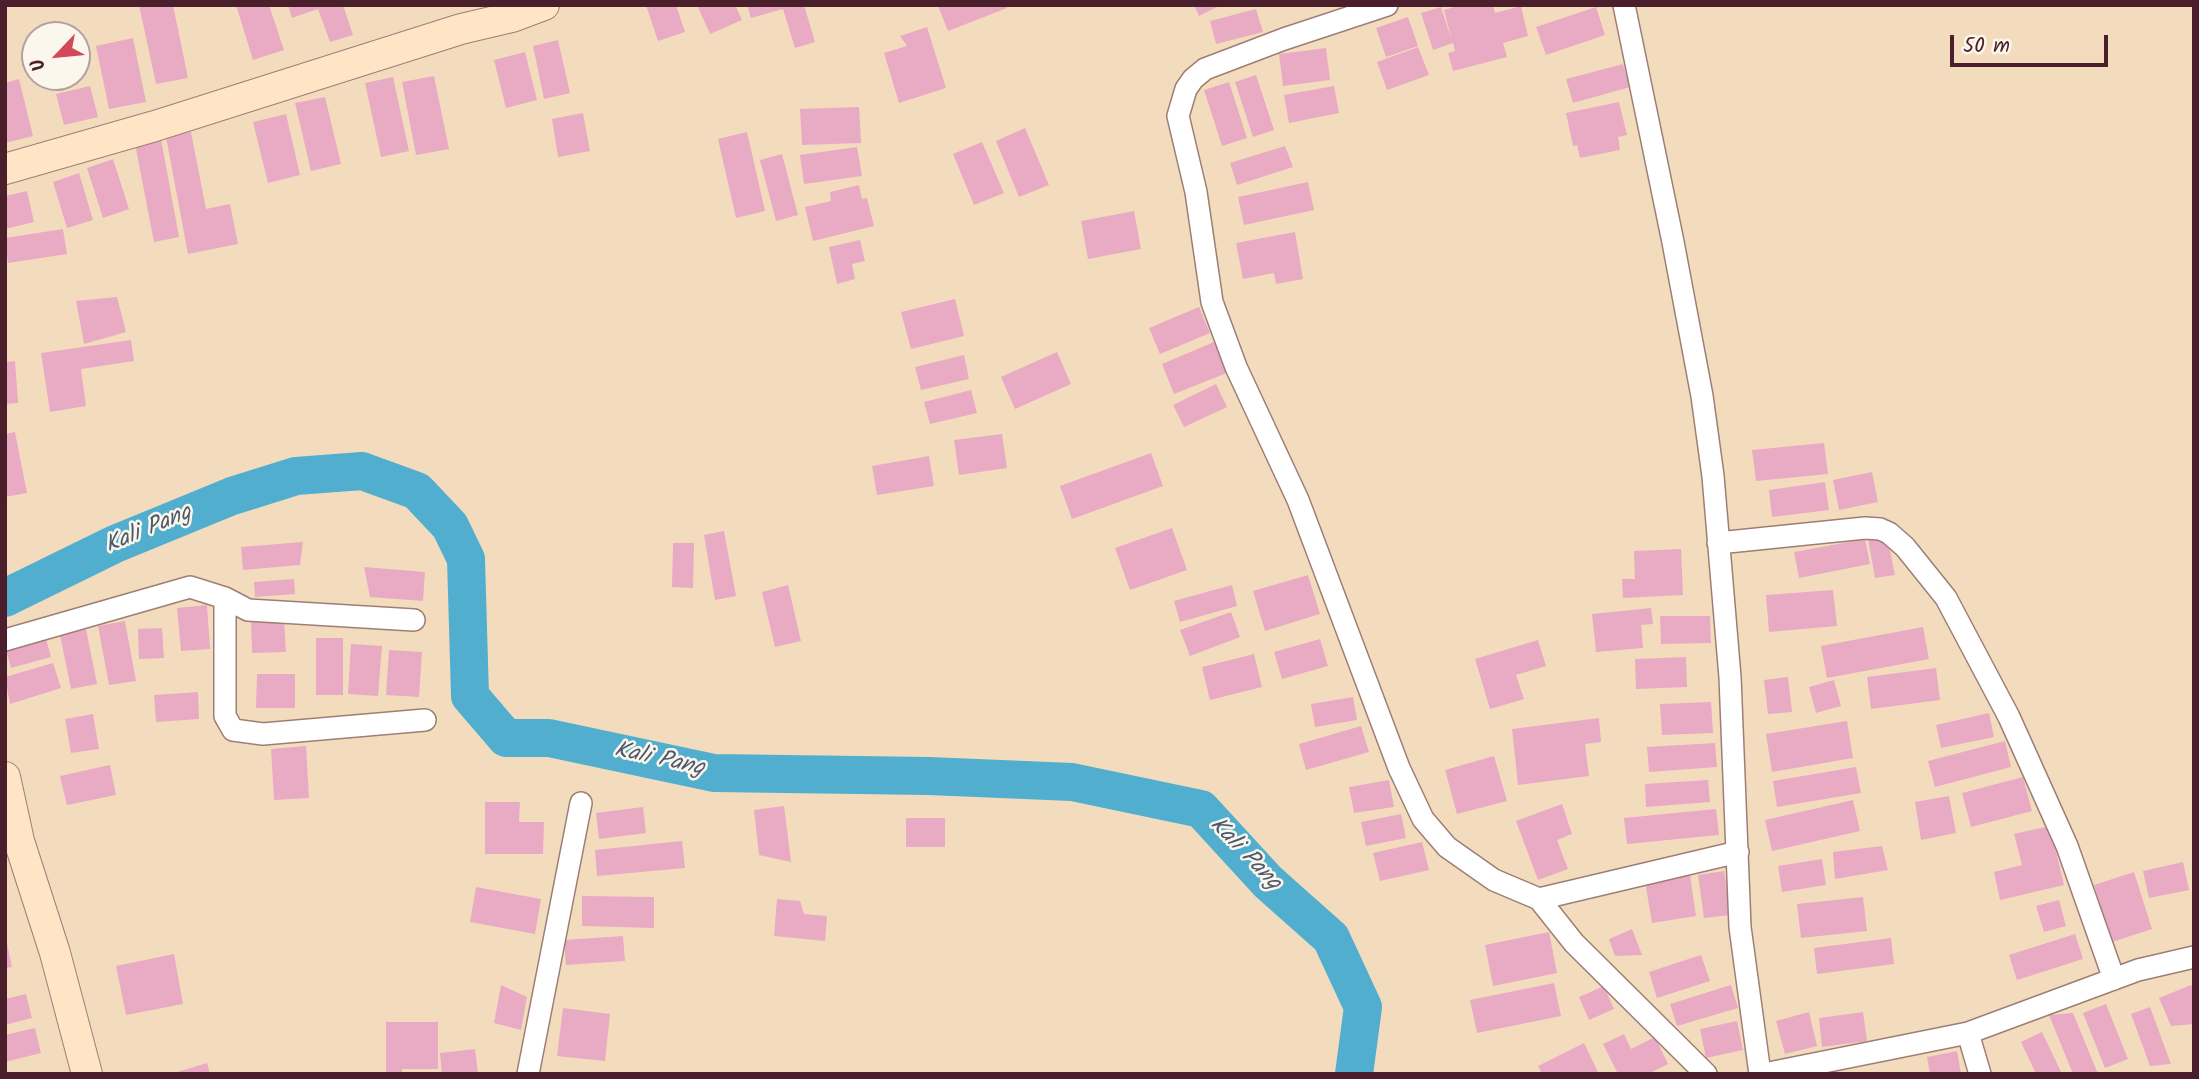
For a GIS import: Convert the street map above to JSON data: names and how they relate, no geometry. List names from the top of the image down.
{
  "water": ["Kali Pang"],
  "scale_bar": "50 m",
  "north": "bottom left"
}
